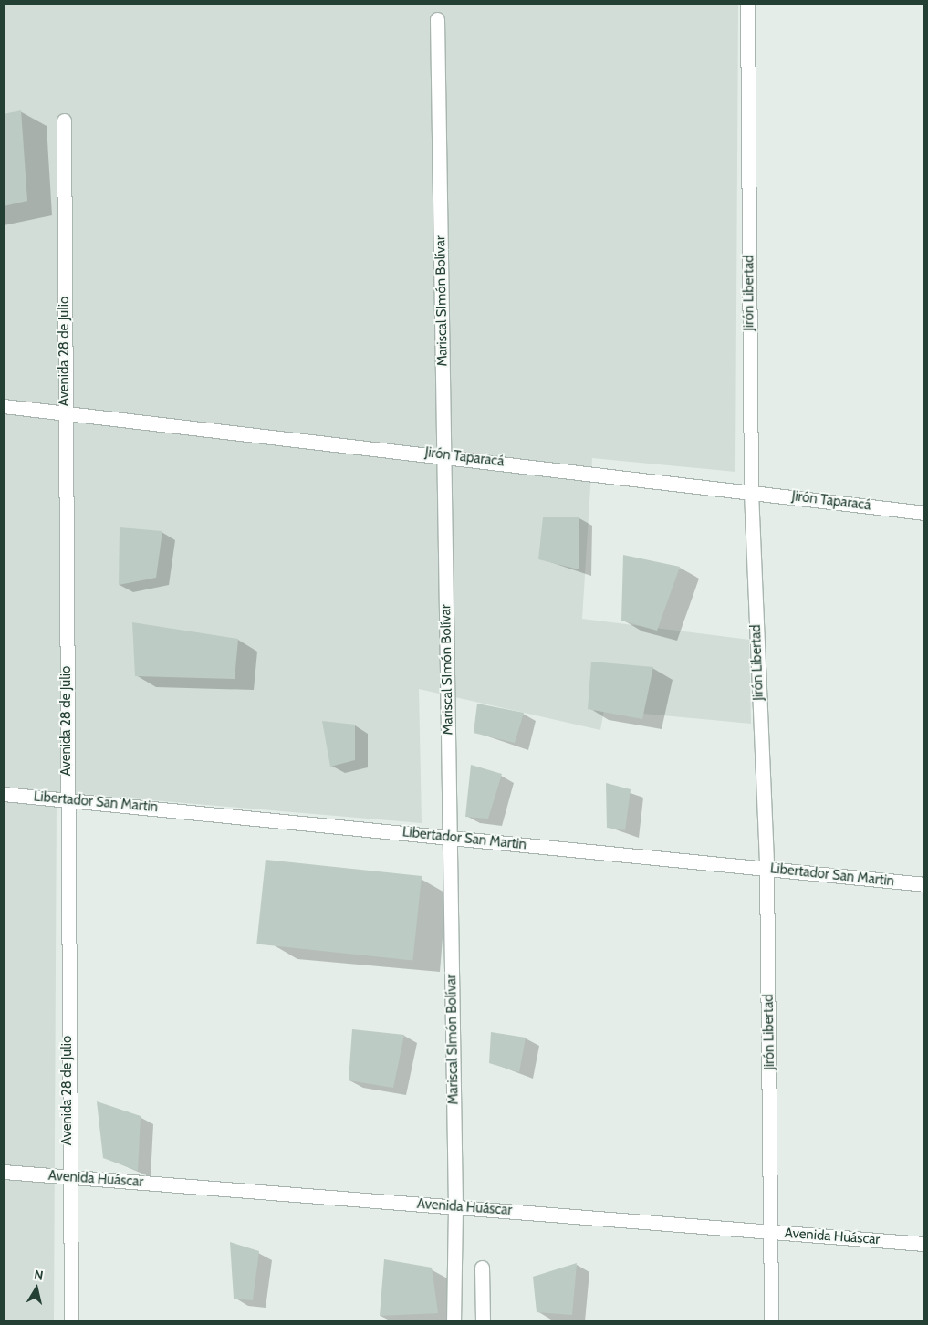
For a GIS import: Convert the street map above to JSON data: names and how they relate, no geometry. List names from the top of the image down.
{
  "streets": {
    "street": [
      "Jirón Libertad",
      "Mariscal SImón Bolívar",
      "Avenida 28 de Julio",
      "Jirón Taparacá",
      "Libertador San Martin",
      "Avenida Huáscar"
    ]
  },
  "crossings": [
    ["Jirón Libertad", "Jirón Taparacá"],
    ["Jirón Libertad", "Libertador San Martin"],
    ["Jirón Libertad", "Avenida Huáscar"],
    ["Mariscal SImón Bolívar", "Jirón Taparacá"],
    ["Mariscal SImón Bolívar", "Libertador San Martin"],
    ["Mariscal SImón Bolívar", "Avenida Huáscar"],
    ["Avenida 28 de Julio", "Jirón Taparacá"],
    ["Avenida 28 de Julio", "Libertador San Martin"],
    ["Avenida 28 de Julio", "Avenida Huáscar"]
  ],
  "north": "top"
}
